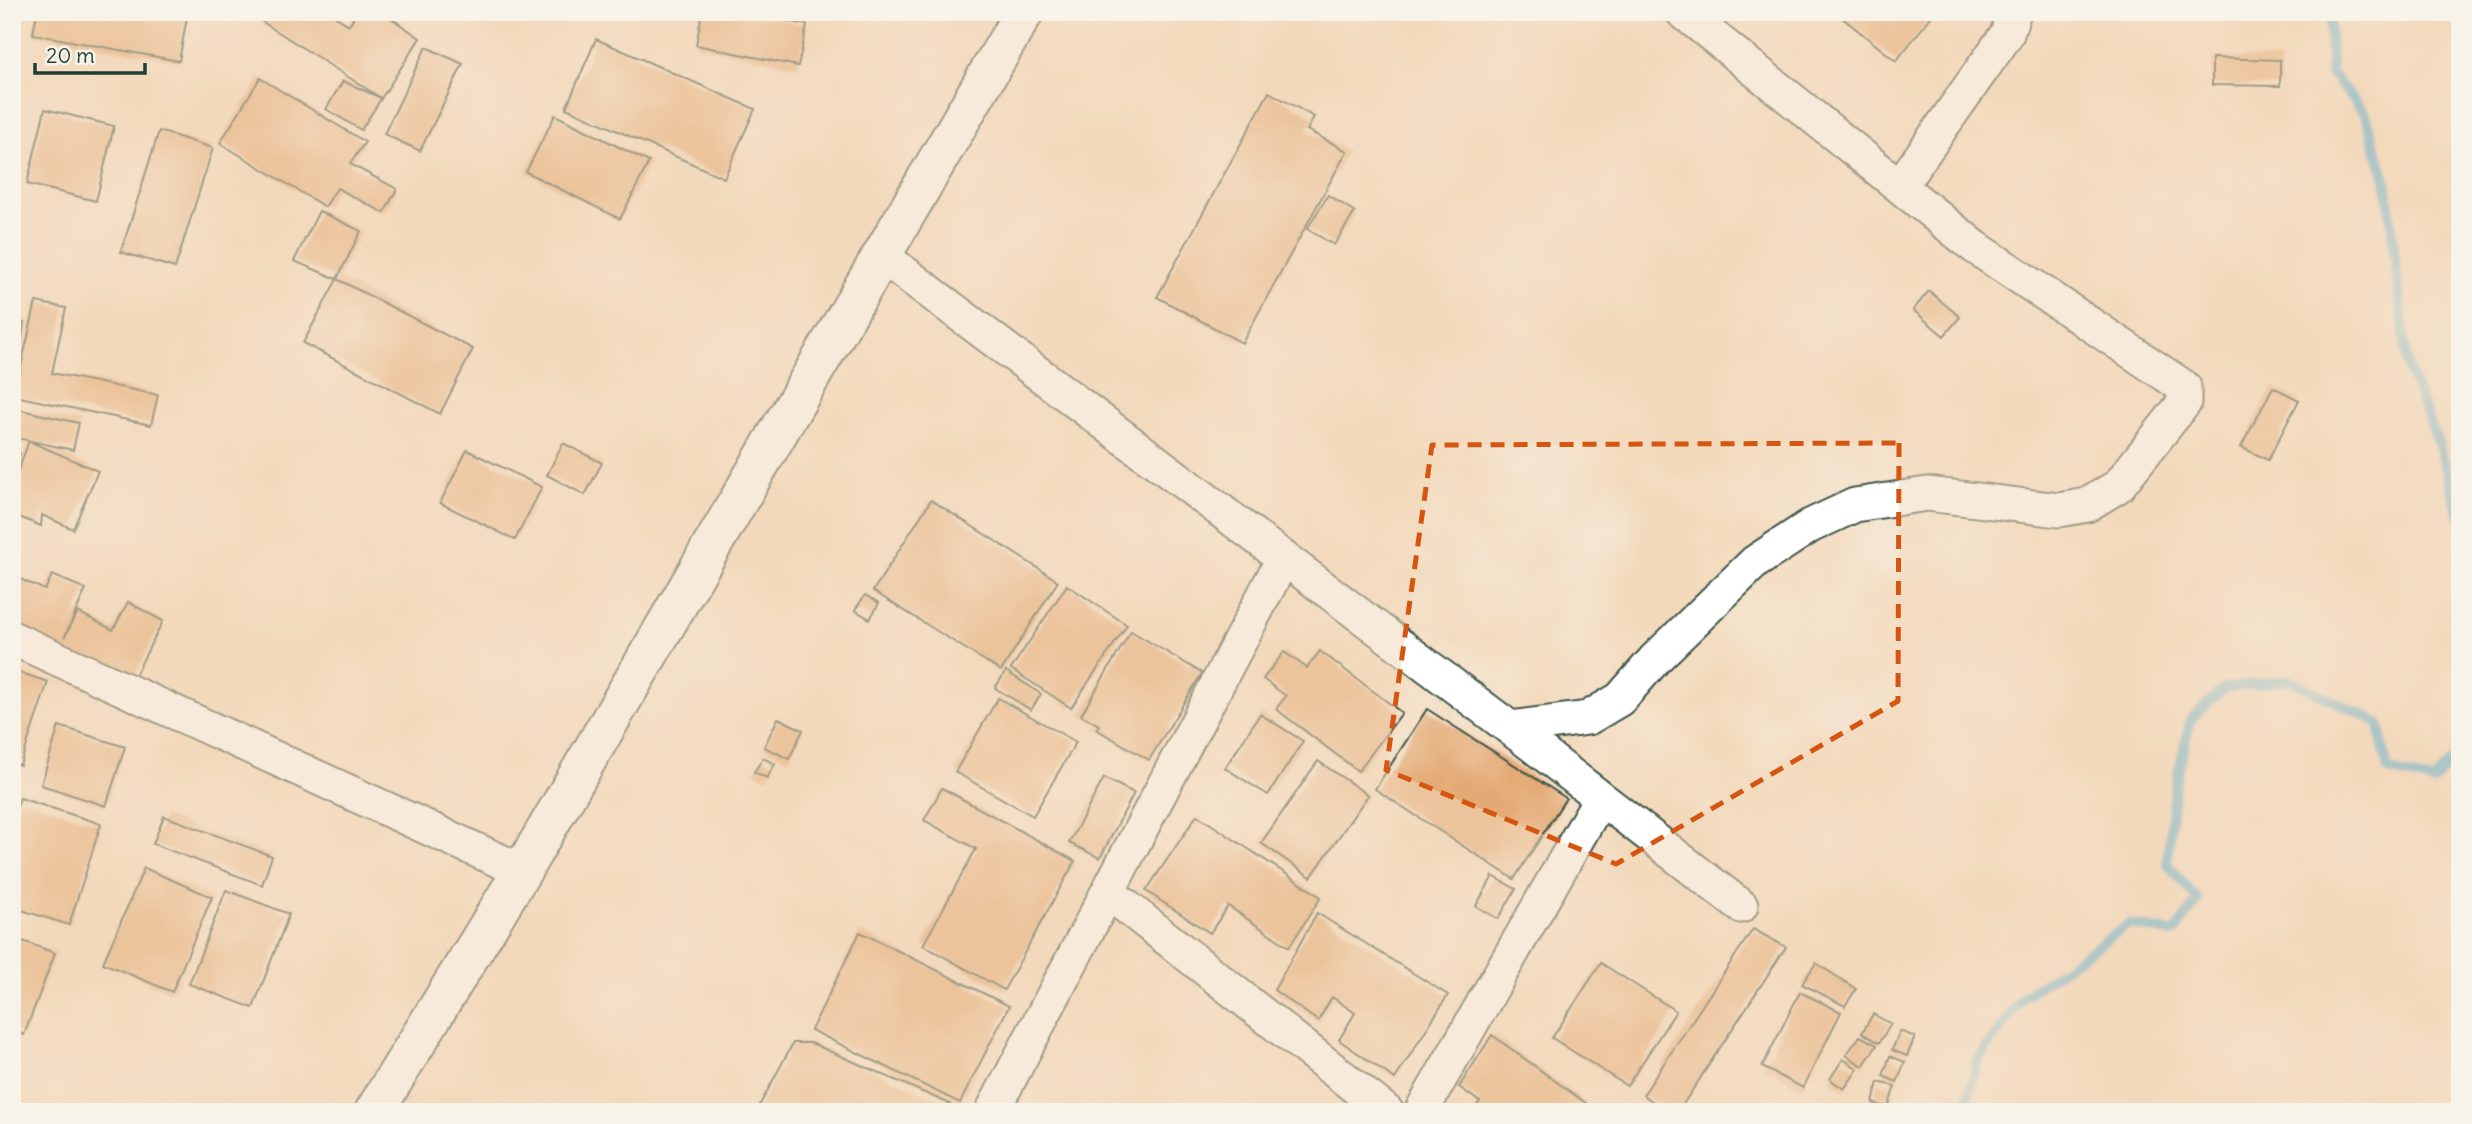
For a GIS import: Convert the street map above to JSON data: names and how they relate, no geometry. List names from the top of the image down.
{
  "scale_bar": "20 m"
}
